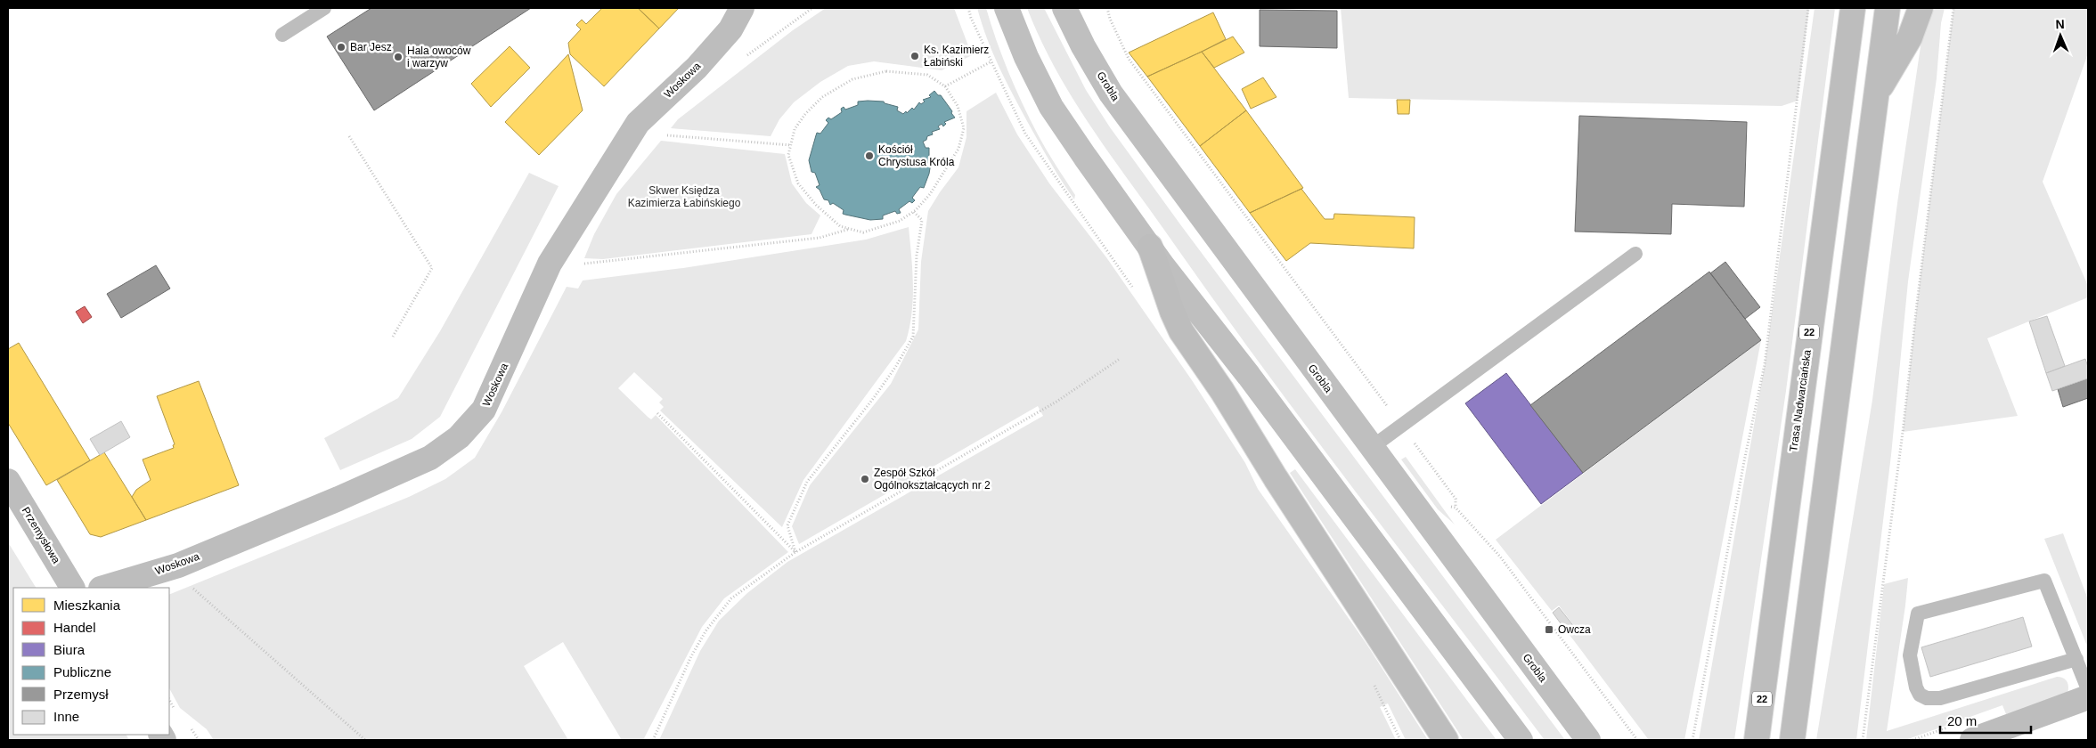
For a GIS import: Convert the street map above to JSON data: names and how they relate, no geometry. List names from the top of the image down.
{
  "streets": {
    "main road": [
      "Woskowa",
      "Grobla",
      "22",
      "Trasa Nadwarciańska",
      "Przemysłowa"
    ]
  },
  "parks": ["Skwer Księdza Kazimierza Łabińskiego"],
  "places": {
    "other": [
      "Bar Jesz",
      "Ks. Kazimierz Łabiński",
      "Hala owoców i warzyw",
      "Kościół Chrystusa Króla",
      "Zespół Szkół Ogólnokształcących nr 2"
    ],
    "transit": ["Owcza"]
  },
  "legend": [
    "Mieszkania",
    "Handel",
    "Biura",
    "Publiczne",
    "Przemysł",
    "Inne"
  ],
  "scale_bar": "20 m",
  "north": "top"
}
